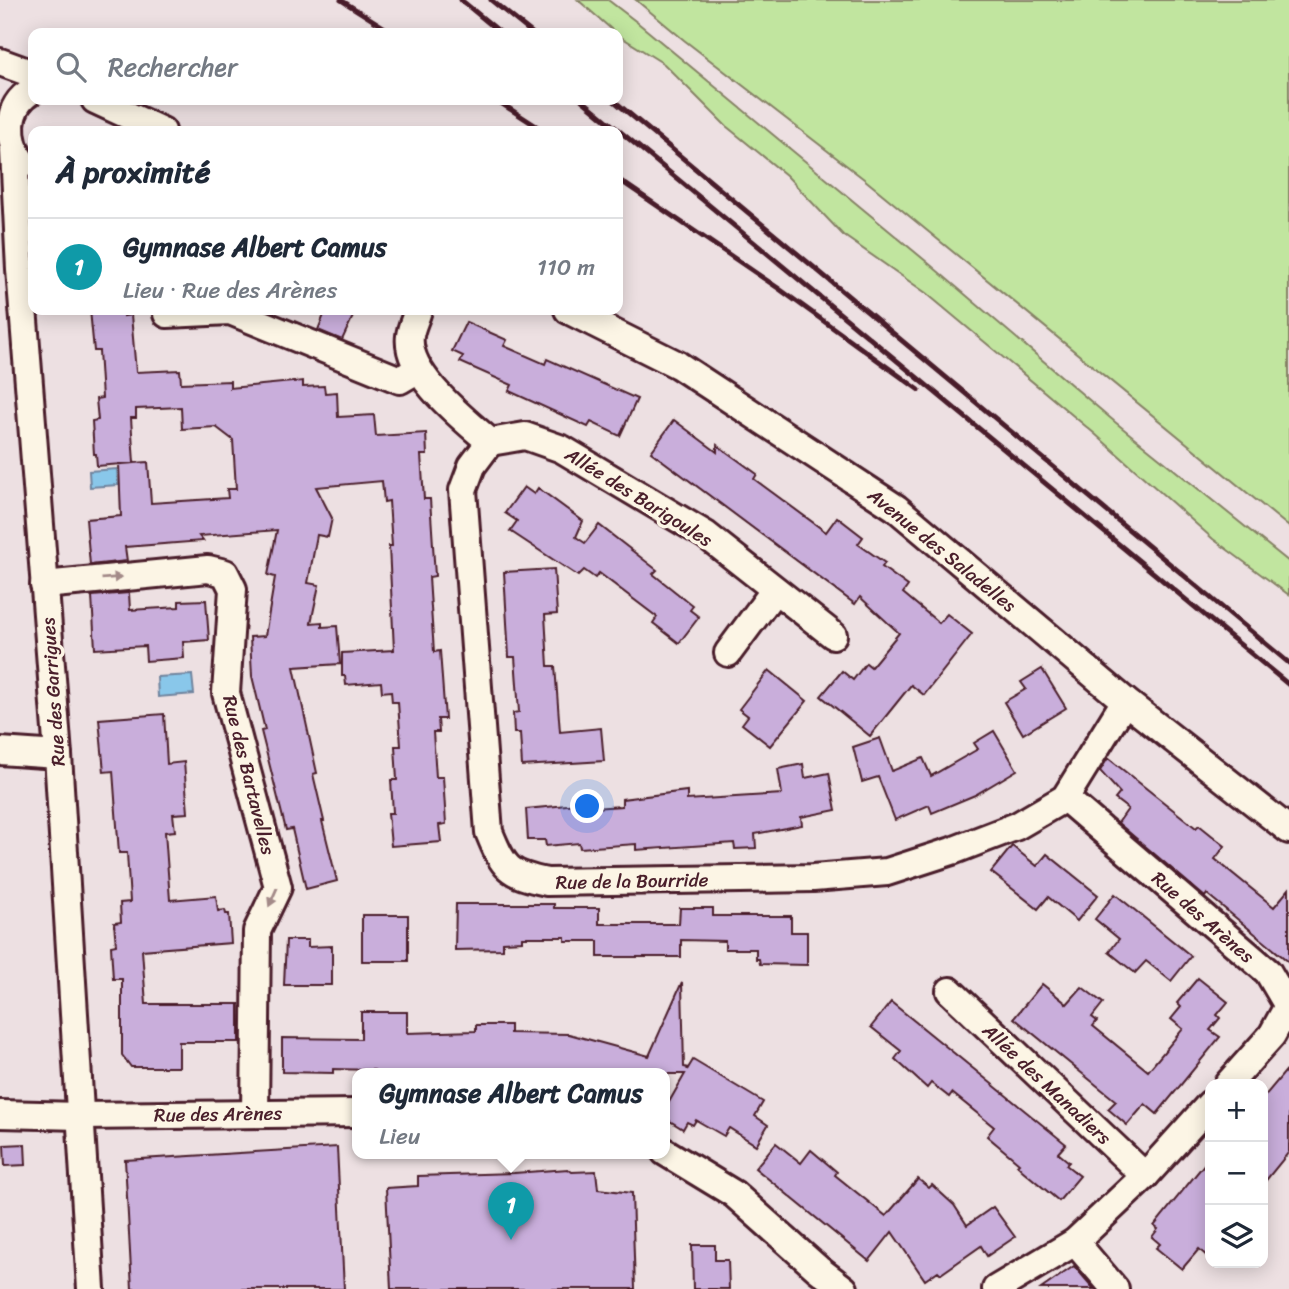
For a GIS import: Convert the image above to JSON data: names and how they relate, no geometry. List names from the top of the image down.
{
  "streets": {
    "street": [
      "Allée des Barigoules",
      "Avenue des Saladelles",
      "Rue des Garrigues",
      "Rue des Bartavelles",
      "Rue de la Bourride",
      "Rue des Arènes",
      "Allée des Manadiers"
    ]
  },
  "crossings": [
    ["Allée des Barigoules", "Rue de la Bourride"],
    ["Avenue des Saladelles", "Rue de la Bourride"],
    ["Rue des Garrigues", "Rue des Bartavelles"],
    ["Rue des Garrigues", "Rue des Arènes"],
    ["Rue des Bartavelles", "Rue des Arènes"],
    ["Rue de la Bourride", "Rue des Arènes"]
  ],
  "page": {
    "search": "Rechercher",
    "heading": "À proximité",
    "list": [
      {
        "mark": "1",
        "name": "Gymnase Albert Camus",
        "note": "Lieu · Rue des Arènes",
        "value": "110 m"
      }
    ],
    "popup": ["Gymnase Albert Camus", "Lieu"],
    "map_buttons": ["+", "−"],
    "pins": "1"
  }
}
